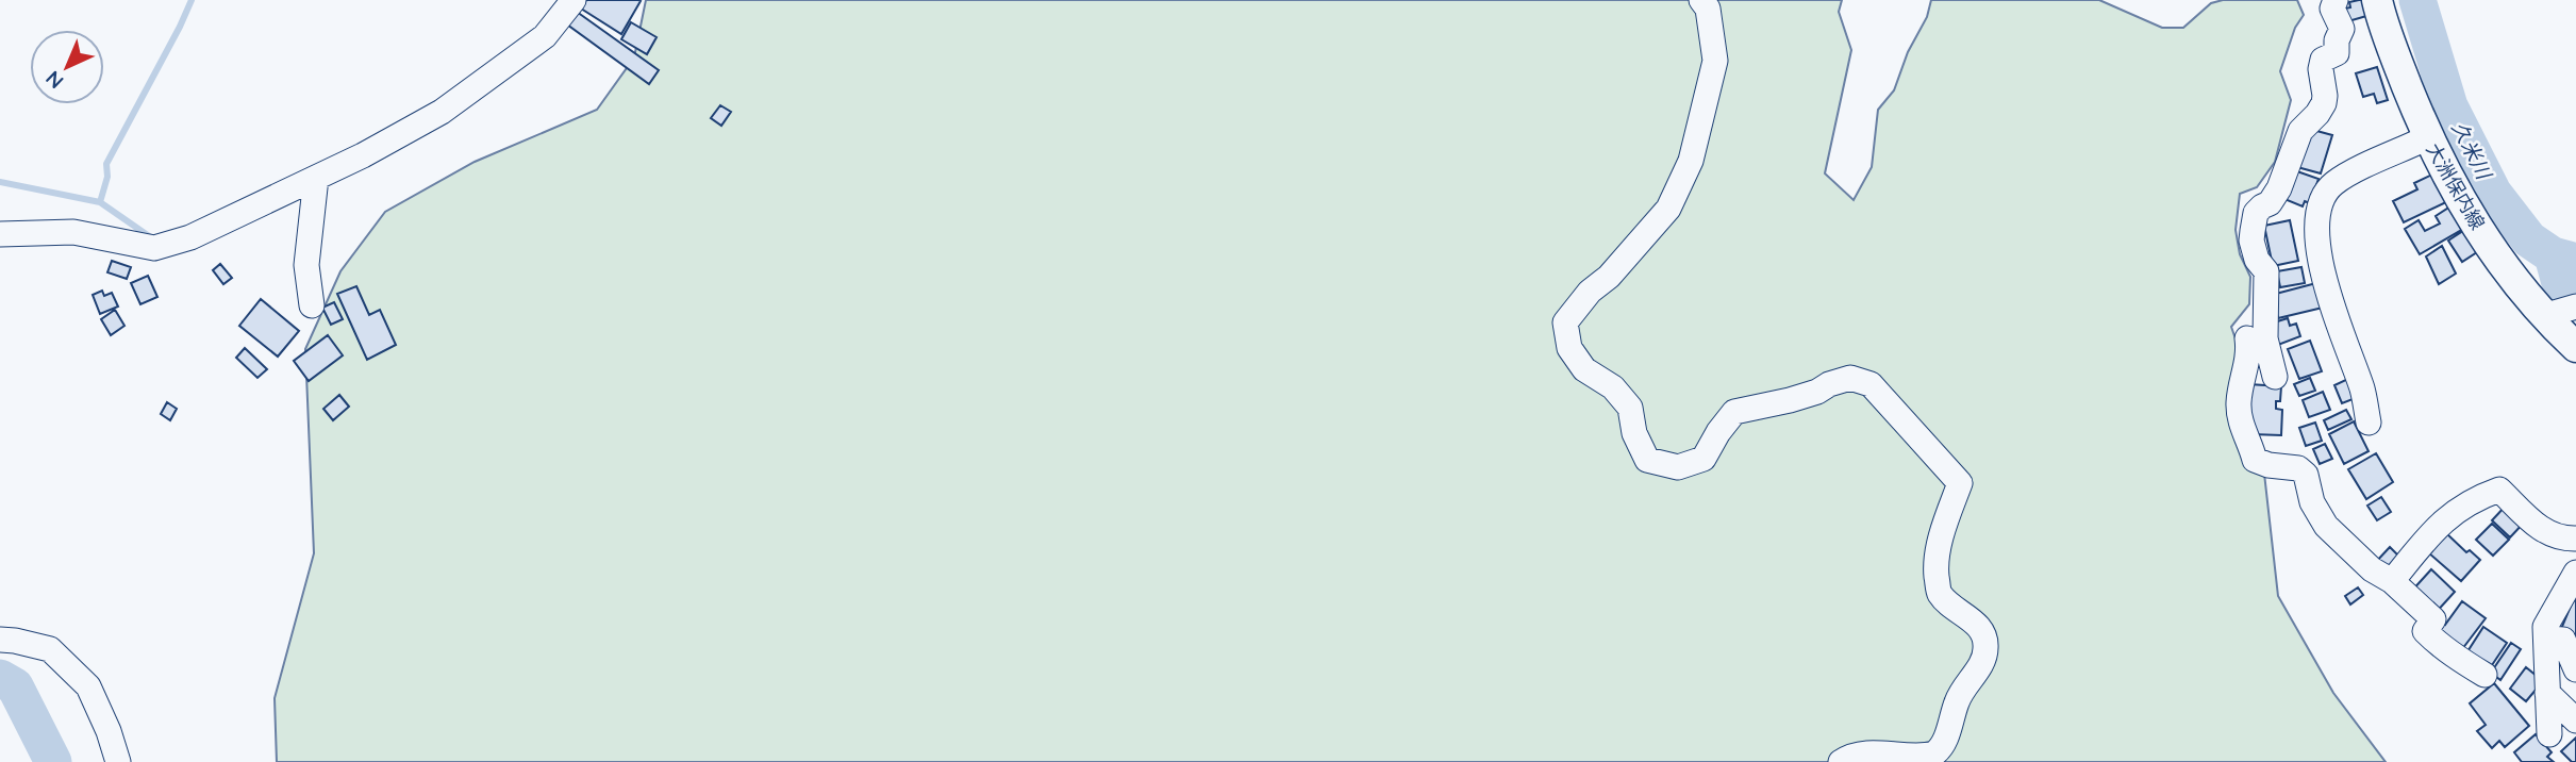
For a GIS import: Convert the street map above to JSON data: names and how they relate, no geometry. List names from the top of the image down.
{
  "streets": {
    "main road": ["大洲保内線"]
  },
  "water": ["久米川"],
  "north": "bottom left"
}
